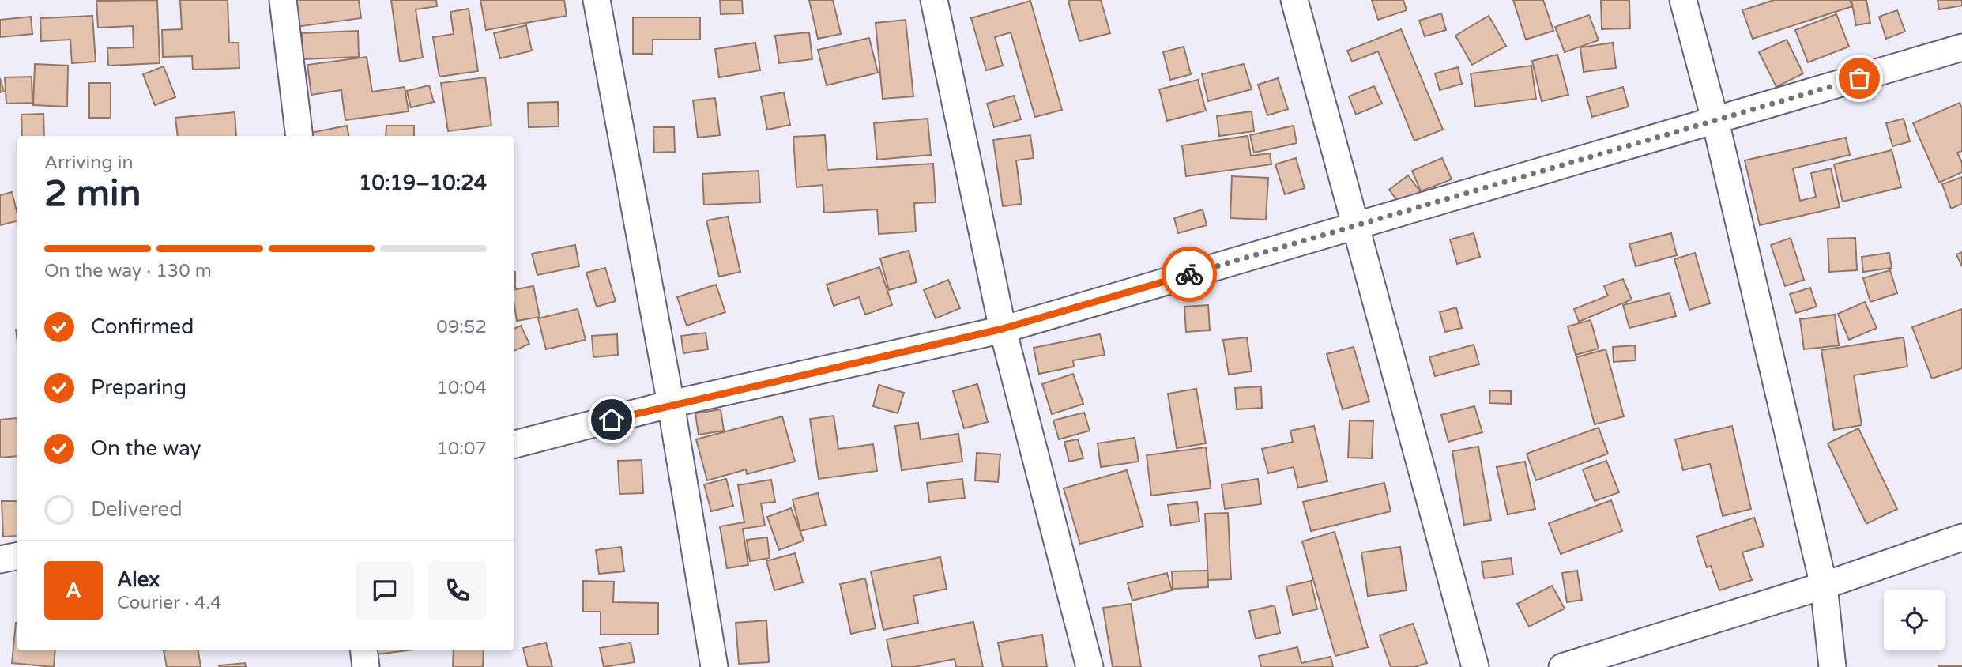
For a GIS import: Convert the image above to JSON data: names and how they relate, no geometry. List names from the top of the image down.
{
  "page": {
    "heading": ["2 min", "Arriving in", "10:19–10:24"],
    "panel": ["Alex", "Courier · 4.4"],
    "bar": "On the way · 130 m",
    "list": [
      ["Confirmed", "09:52"],
      ["Preparing", "10:04"],
      ["On the way", "10:07"],
      "Delivered"
    ],
    "round": "A"
  }
}
